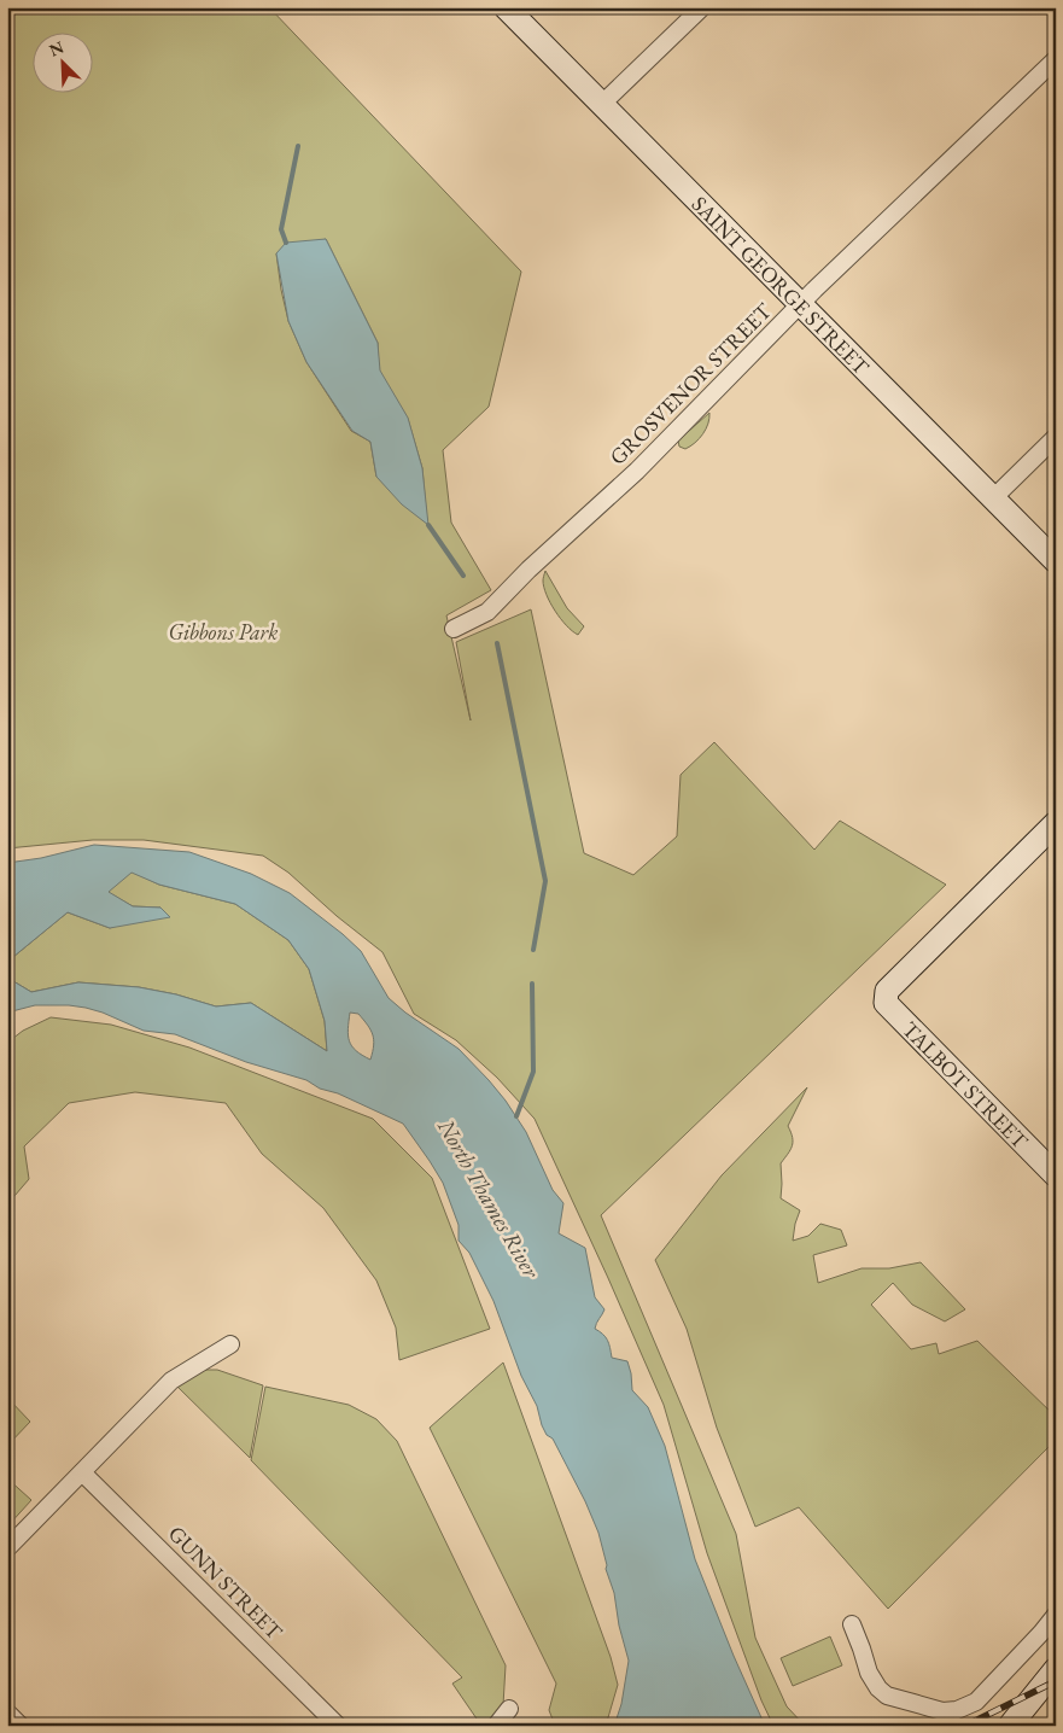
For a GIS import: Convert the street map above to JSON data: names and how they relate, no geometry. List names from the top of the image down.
{
  "streets": {
    "street": [
      "SAINT GEORGE STREET",
      "GROSVENOR STREET",
      "TALBOT STREET",
      "GUNN STREET"
    ]
  },
  "crossings": [
    ["SAINT GEORGE STREET", "GROSVENOR STREET"]
  ],
  "water": ["North Thames River"],
  "parks": ["Gibbons Park"],
  "north": "top left"
}
